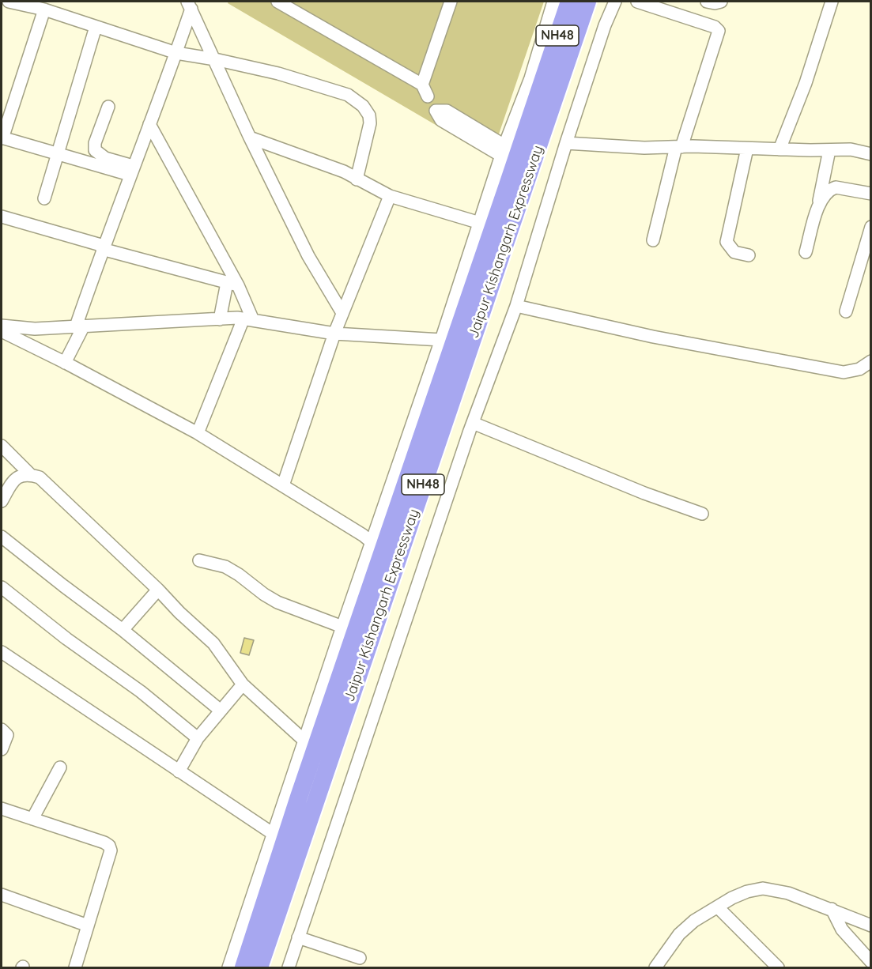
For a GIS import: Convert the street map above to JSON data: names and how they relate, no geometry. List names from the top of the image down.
{
  "streets": {
    "highway": ["NH48", "Jaipur Kishangarh Expressway"]
  }
}
